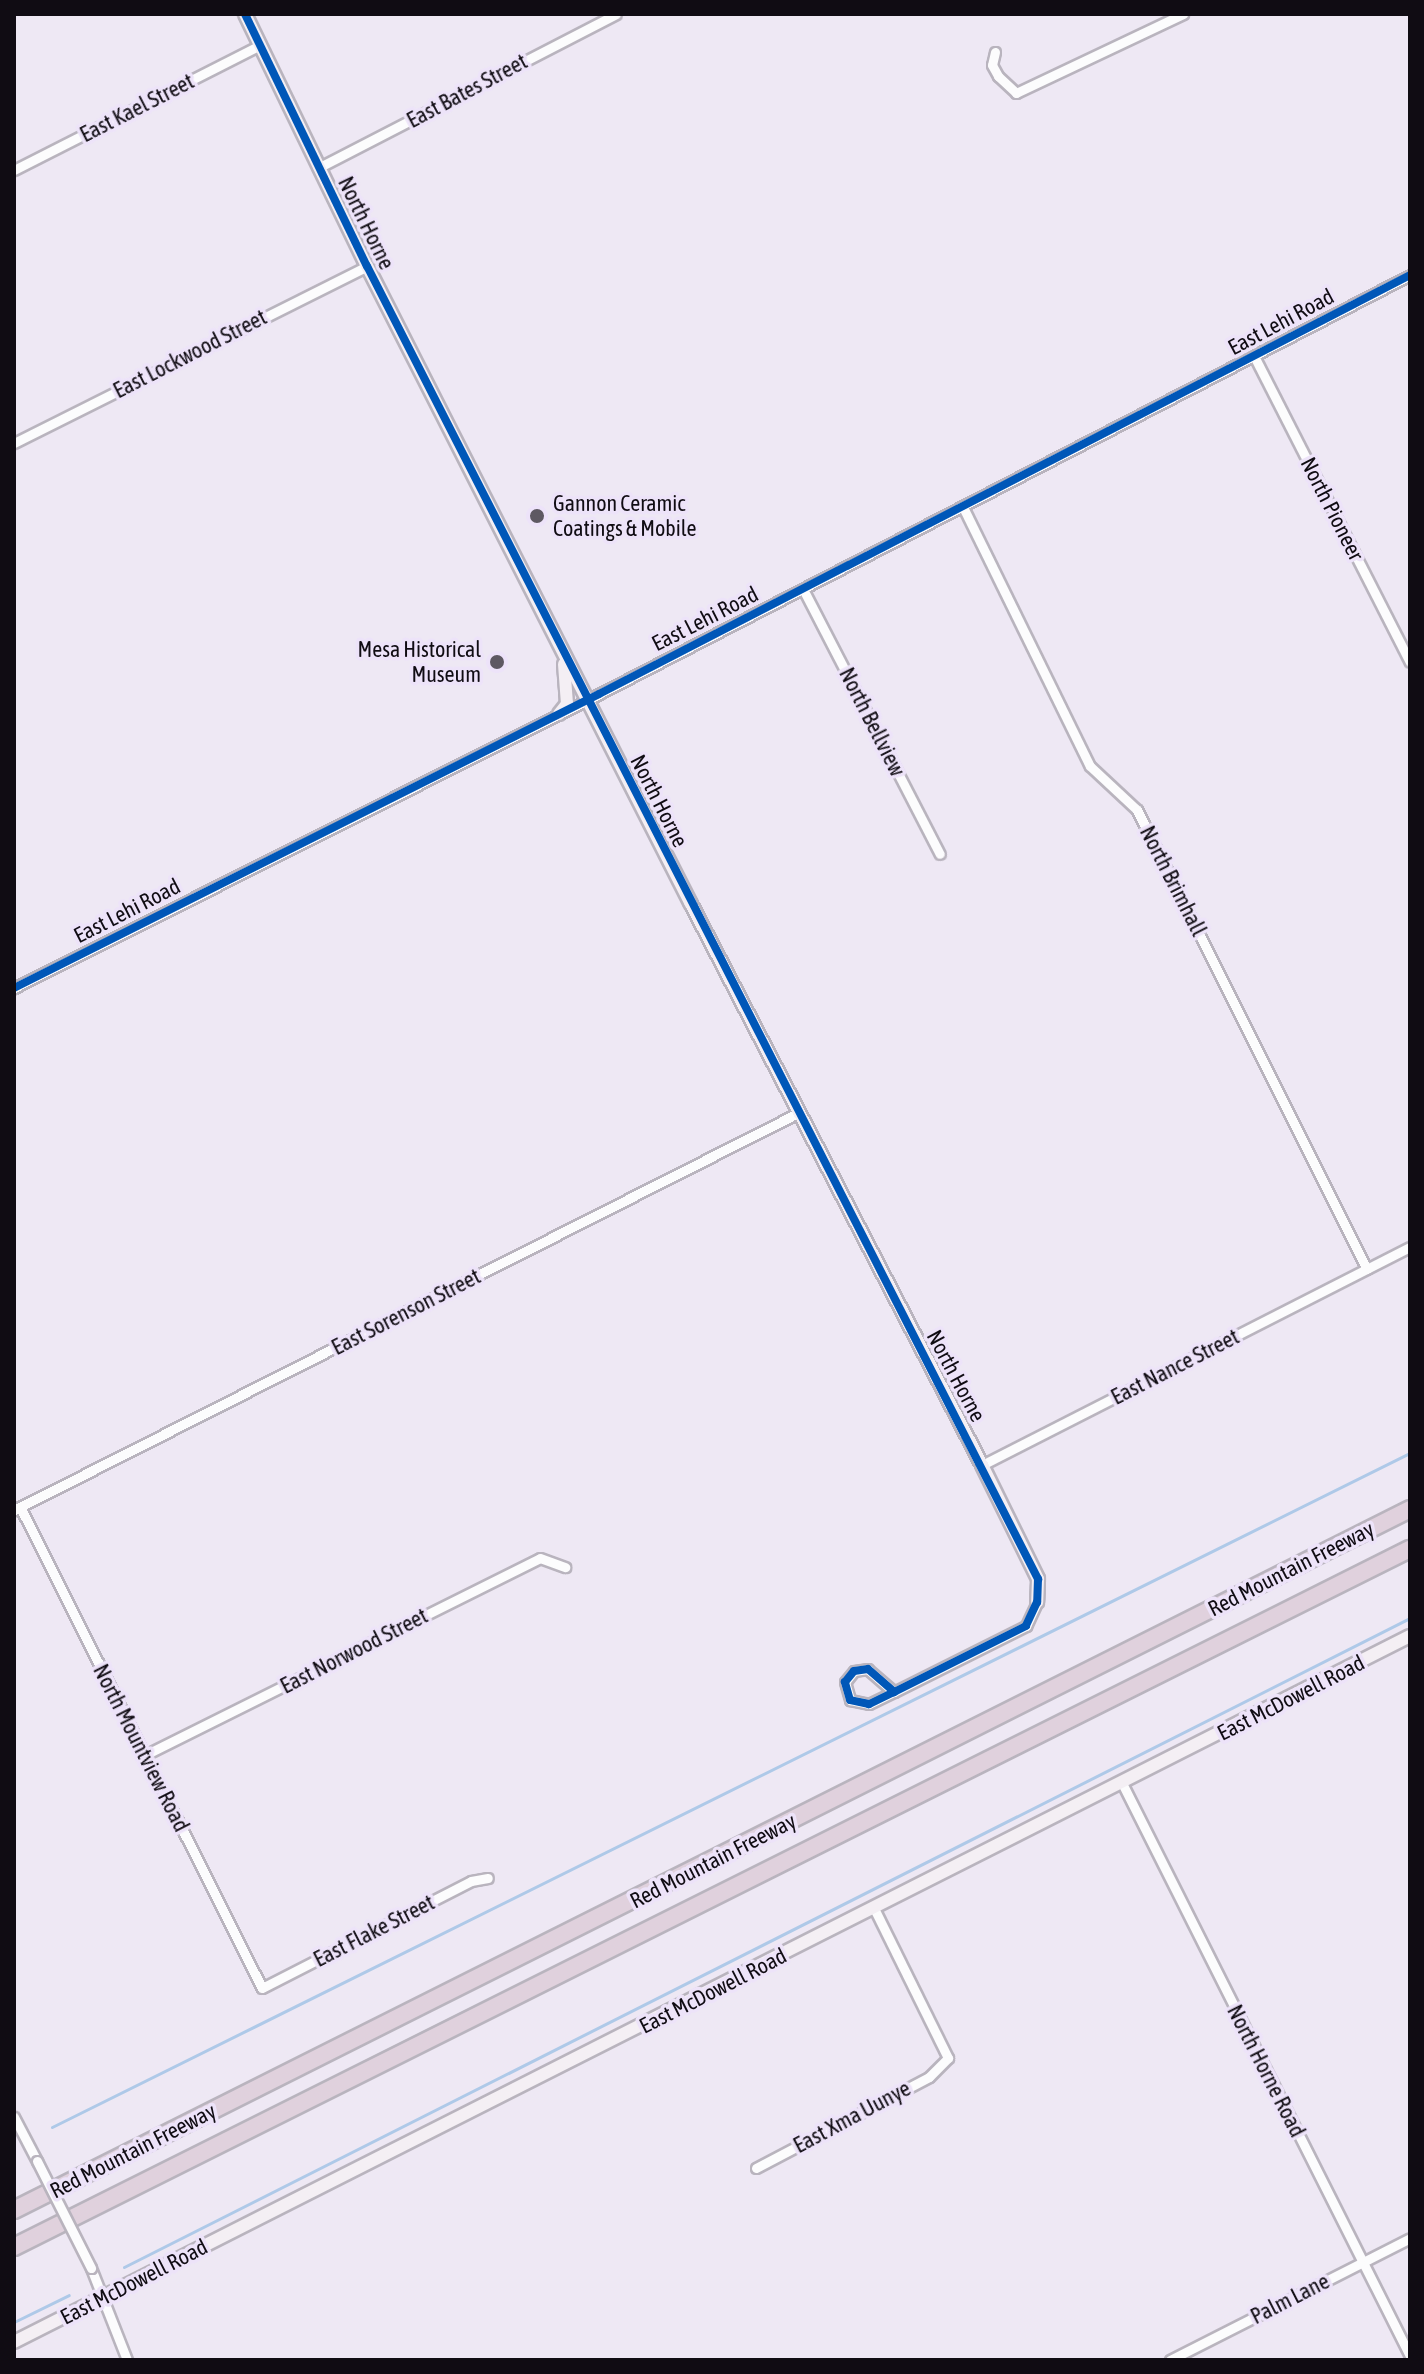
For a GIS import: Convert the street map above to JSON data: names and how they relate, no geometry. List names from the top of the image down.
{
  "streets": {
    "highway": ["Red Mountain Freeway"],
    "street": [
      "East Bates Street",
      "East Kael Street",
      "North Horne",
      "East Lehi Road",
      "East Lockwood Street",
      "North Pioneer",
      "North Bellview",
      "North Brimhall",
      "East Sorenson Street",
      "East Nance Street",
      "East Norwood Street",
      "East McDowell Road",
      "North Mountview Road",
      "East Flake Street",
      "North Horne Road",
      "East Xma Uunye",
      "Palm Lane"
    ]
  },
  "crossings": [
    ["East Bates Street", "North Horne"],
    ["East Kael Street", "North Horne"],
    ["North Horne", "East Lehi Road"],
    ["North Horne", "East Lockwood Street"],
    ["North Horne", "East Sorenson Street"],
    ["North Horne", "East Nance Street"],
    ["East Lehi Road", "North Pioneer"],
    ["East Lehi Road", "North Bellview"],
    ["East Lehi Road", "North Brimhall"],
    ["North Brimhall", "East Nance Street"],
    ["East Sorenson Street", "North Mountview Road"],
    ["East Norwood Street", "North Mountview Road"],
    ["East McDowell Road", "North Horne Road"],
    ["East McDowell Road", "East Xma Uunye"],
    ["North Mountview Road", "East Flake Street"],
    ["North Horne Road", "Palm Lane"]
  ],
  "places": ["Gannon Ceramic Coatings & Mobile", "Mesa Historical Museum"]
}
